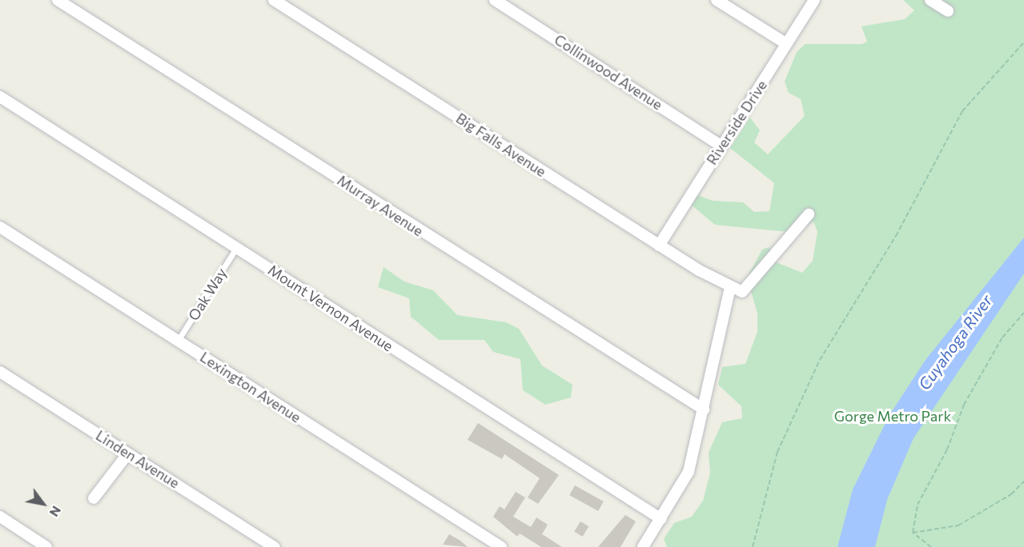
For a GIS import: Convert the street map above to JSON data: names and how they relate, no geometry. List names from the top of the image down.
{
  "streets": {
    "street": [
      "Collinwood Avenue",
      "Riverside Drive",
      "Big Falls Avenue",
      "Murray Avenue",
      "Mount Vernon Avenue",
      "Lexington Avenue",
      "Linden Avenue"
    ],
    "lane": ["Oak Way"]
  },
  "crossings": [
    ["Collinwood Avenue", "Riverside Drive"],
    ["Riverside Drive", "Big Falls Avenue"],
    ["Oak Way", "Mount Vernon Avenue"],
    ["Oak Way", "Lexington Avenue"]
  ],
  "water": ["Cuyahoga River"],
  "parks": ["Gorge Metro Park"],
  "north": "bottom right"
}
